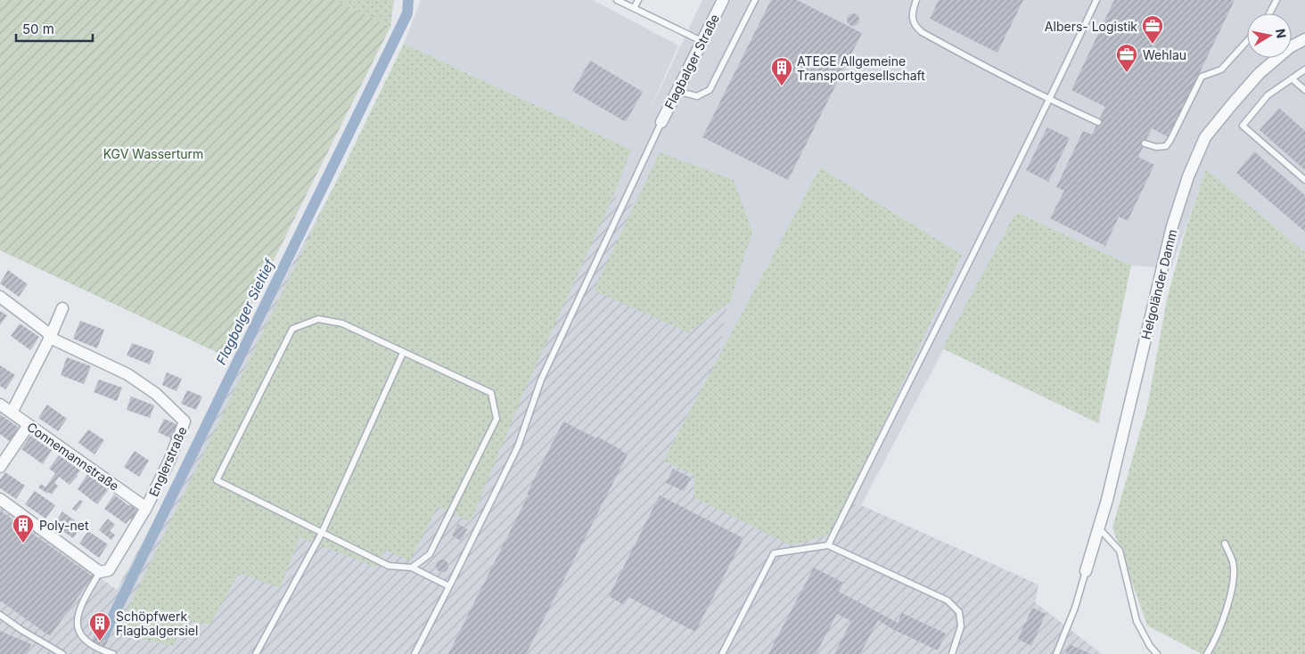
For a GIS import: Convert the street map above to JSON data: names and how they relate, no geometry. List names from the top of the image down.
{
  "streets": {
    "street": [
      "Flagbalger Straße",
      "Helgoländer Damm",
      "Connemannstraße",
      "Englerstraße"
    ]
  },
  "crossings": [
    ["Connemannstraße", "Englerstraße"]
  ],
  "water": ["Flagbalger Sieltief"],
  "parks": ["KGV Wasserturm"],
  "places": {
    "office": ["Albers- Logistik", "Wehlau"],
    "building": ["ATEGE Allgemeine Transportgesellschaft", "Poly-net", "Schöpfwerk Flagbalgersiel"]
  },
  "scale_bar": "50 m",
  "north": "right"
}
